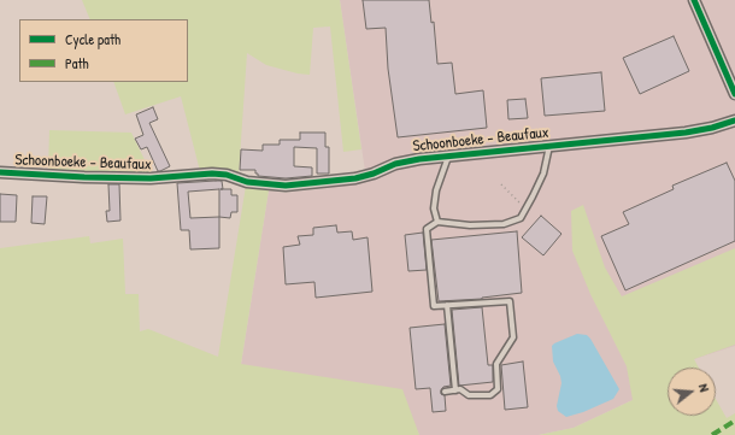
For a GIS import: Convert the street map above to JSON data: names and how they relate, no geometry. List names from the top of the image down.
{
  "streets": {
    "street": ["Schoonboeke - Beaufaux"]
  },
  "legend": ["Cycle path", "Path"],
  "north": "right"
}
